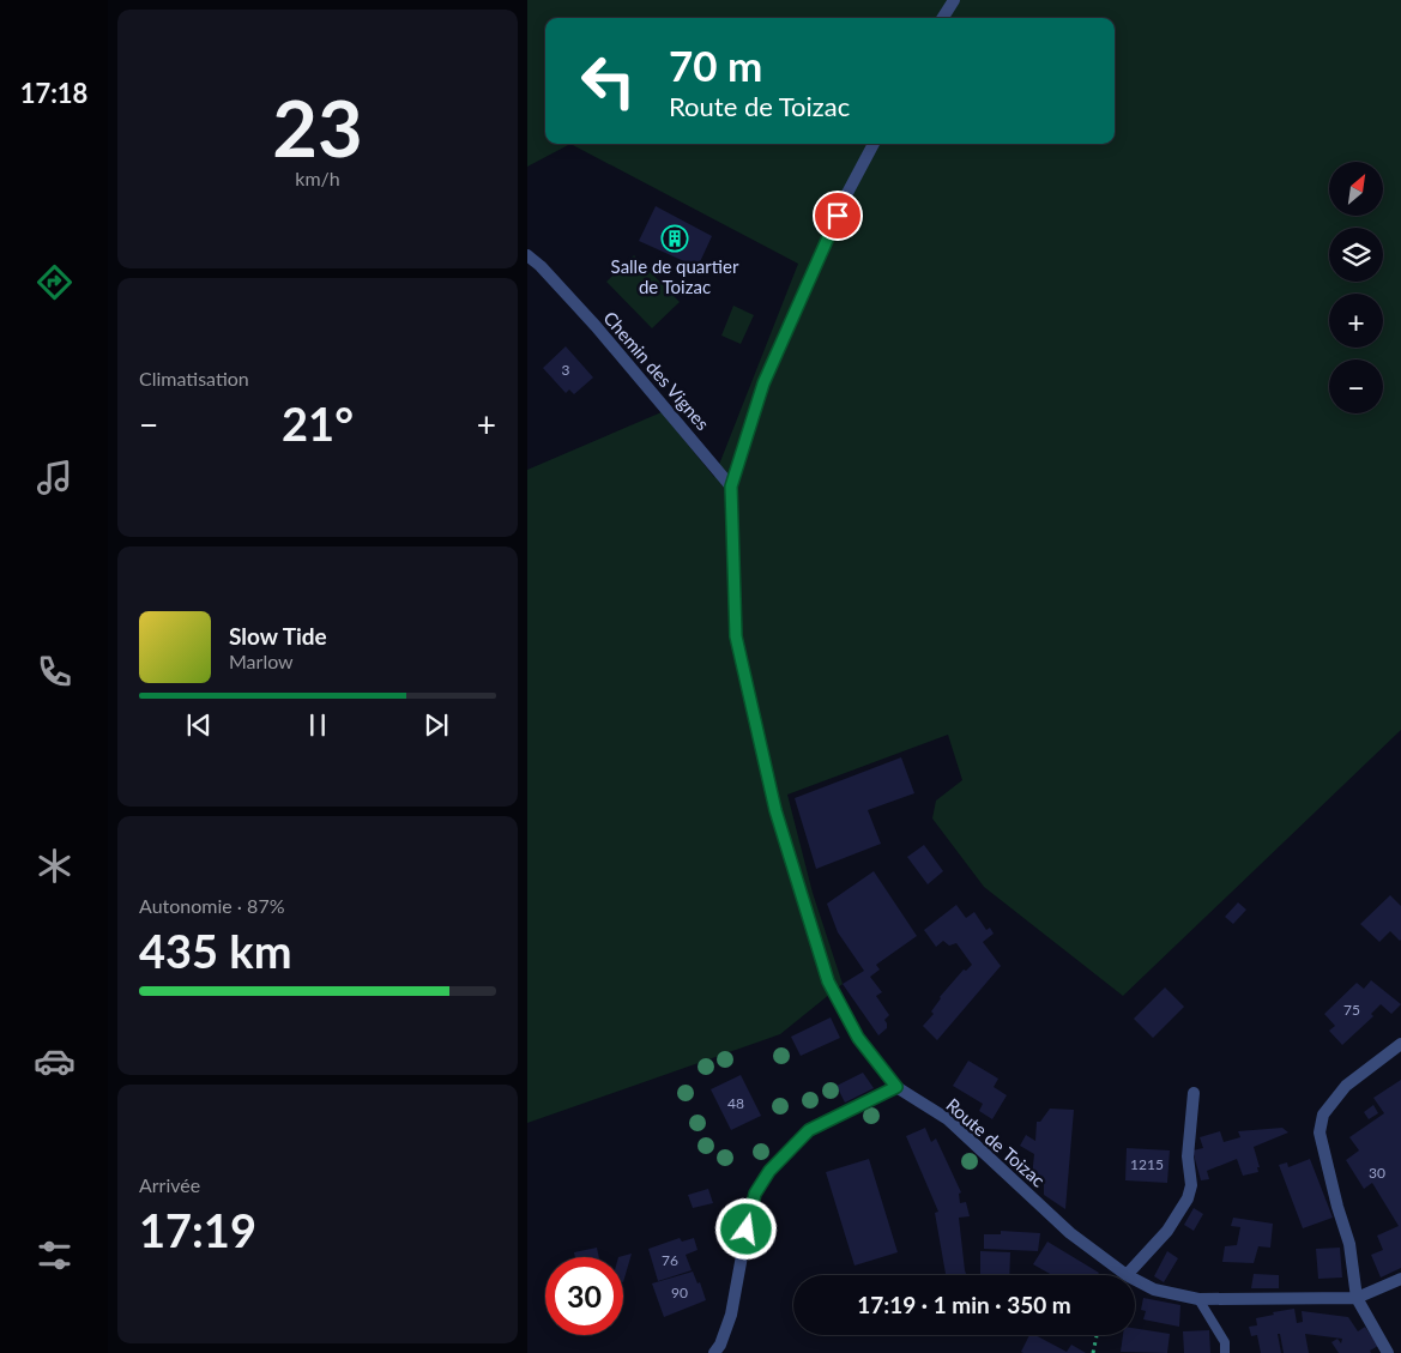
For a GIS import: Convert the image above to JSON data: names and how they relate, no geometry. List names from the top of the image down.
{
  "streets": {
    "street": ["Chemin des Vignes", "Route de Toizac"]
  },
  "crossings": [
    ["Chemin des Vignes", "Route de Toizac"]
  ],
  "places": {
    "building": ["Salle de quartier de Toizac"]
  },
  "house_numbers": [
    "3",
    "75",
    "48",
    "1215",
    "30",
    "76",
    "90"
  ],
  "north": "top right",
  "page": {
    "tabs": "17:18",
    "tile": [
      ["23", "km/h"],
      "Climatisation",
      ["Autonomie · 87%", "435 km"],
      ["Arrivée", "17:19"]
    ],
    "turn": ["70 m", "Route de Toizac"],
    "map_buttons": ["+", "−"],
    "heat": ["−", "21°", "+"],
    "song": ["Slow Tide", "Marlow"],
    "limit": "30",
    "trip": "17:19 · 1 min · 350 m"
  }
}
